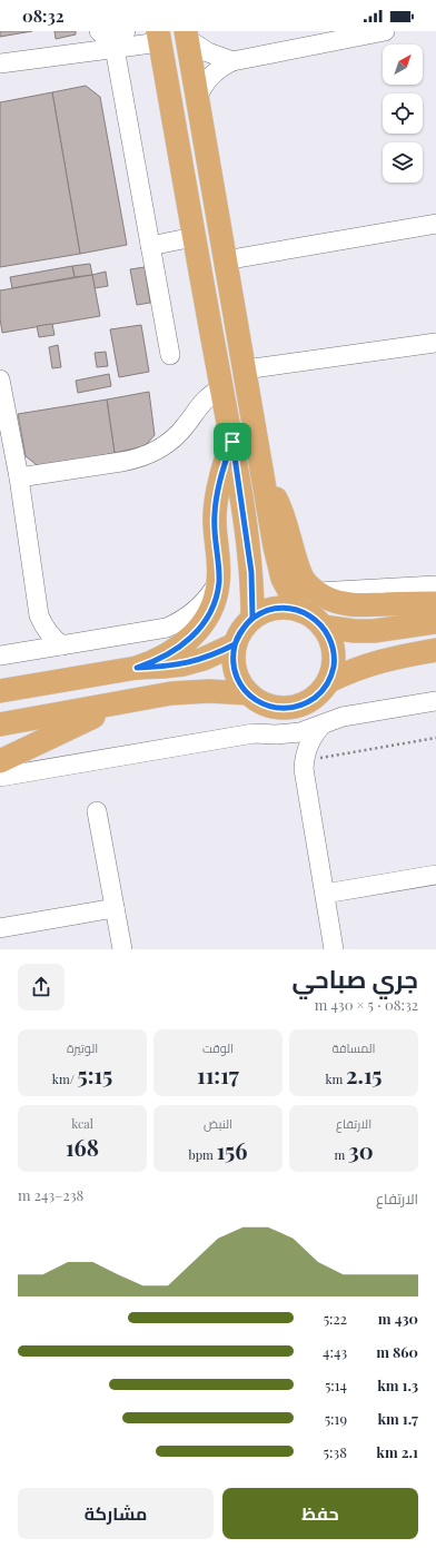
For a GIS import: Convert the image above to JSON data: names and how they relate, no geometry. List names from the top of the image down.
{
  "north": "top right",
  "page": {
    "status": "08:32",
    "heading": ["جري صباحي", "08:32 · 5 × 430 m"],
    "stats": [
      ["المسافة", "2.15 km"],
      ["الوقت", "11:17"],
      ["الوتيرة", "5:15 /km"],
      ["الارتفاع", "30 m"],
      ["النبض", "156 bpm"],
      ["kcal", "168"]
    ],
    "chart": ["الارتفاع", "238–243 m"],
    "list": [
      {
        "name": "430 m",
        "note": "5:22"
      },
      {
        "name": "860 m",
        "note": "4:43"
      },
      {
        "name": "1.3 km",
        "note": "5:14"
      },
      {
        "name": "1.7 km",
        "note": "5:19"
      },
      {
        "name": "2.1 km",
        "note": "5:38"
      }
    ],
    "buttons": ["حفظ", "مشاركة"]
  }
}
